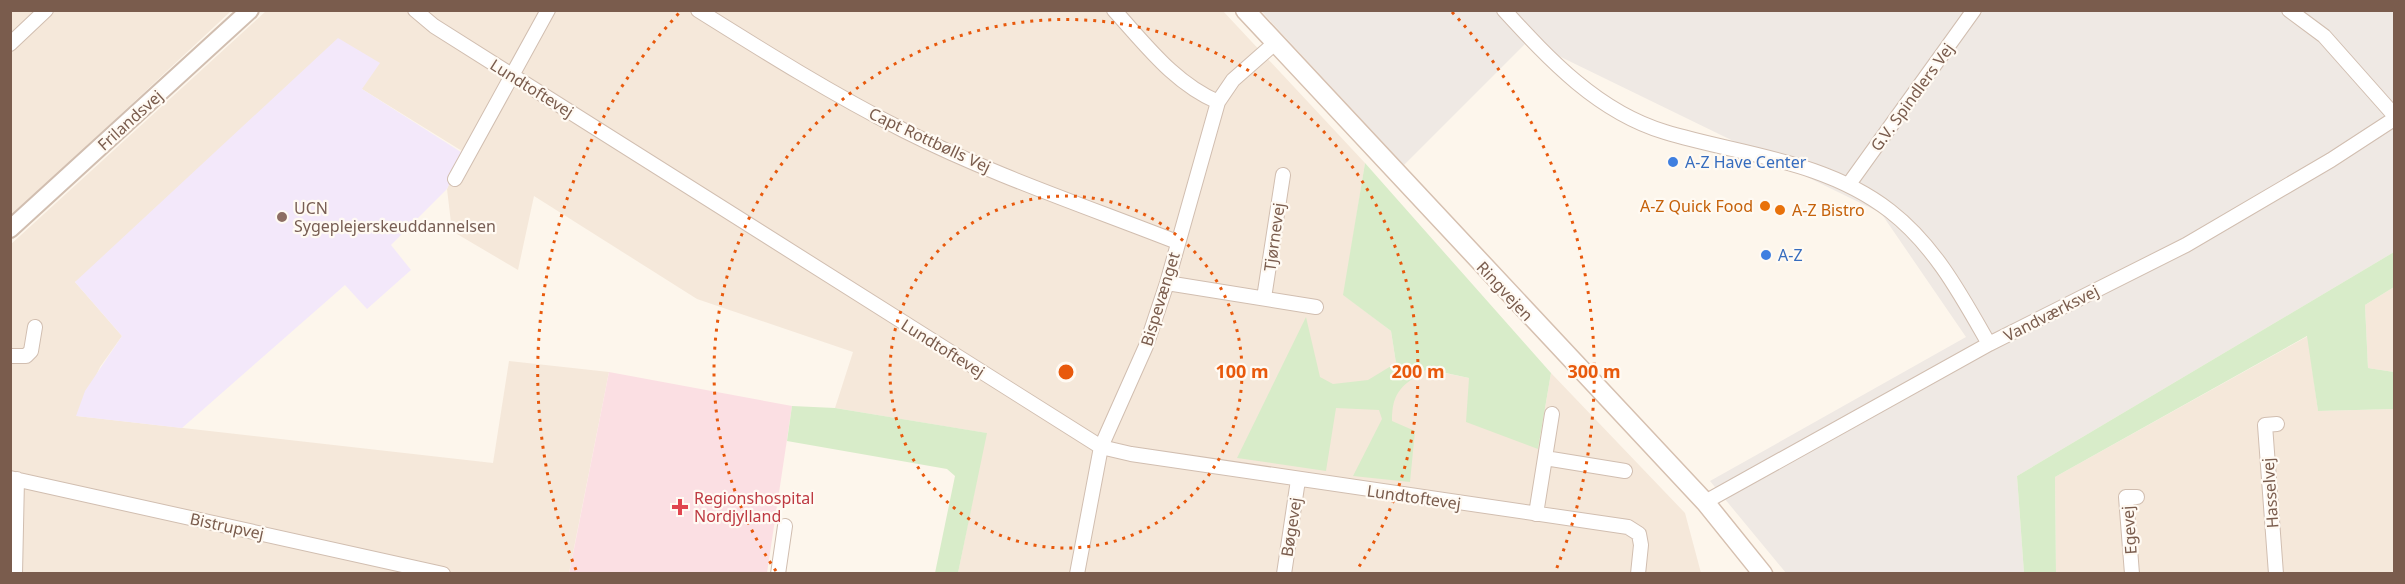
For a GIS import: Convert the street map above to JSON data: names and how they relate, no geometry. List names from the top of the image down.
{
  "streets": {
    "main road": ["Ringvejen"],
    "street": [
      "Lundtoftevej",
      "G.V. Spindlers Vej",
      "Frilandsvej",
      "Capt Rottbølls Vej",
      "Tjørnevej",
      "Bispevænget",
      "Vandværksvej",
      "Hasselvej",
      "Bistrupvej",
      "Bøgevej",
      "Egevej"
    ]
  },
  "crossings": [
    ["Lundtoftevej", "Bispevænget"],
    ["Lundtoftevej", "Bøgevej"],
    ["Capt Rottbølls Vej", "Bispevænget"],
    ["Ringvejen", "Bispevænget"],
    ["Ringvejen", "Vandværksvej"]
  ],
  "places": {
    "other": [
      "A-Z Have Center",
      "A-Z Quick Food",
      "A-Z Bistro",
      "UCN Sygeplejerskeuddannelsen",
      "A-Z"
    ],
    "health": ["Regionshospital Nordjylland"]
  },
  "rings": ["100 m", "200 m", "300 m"]
}
